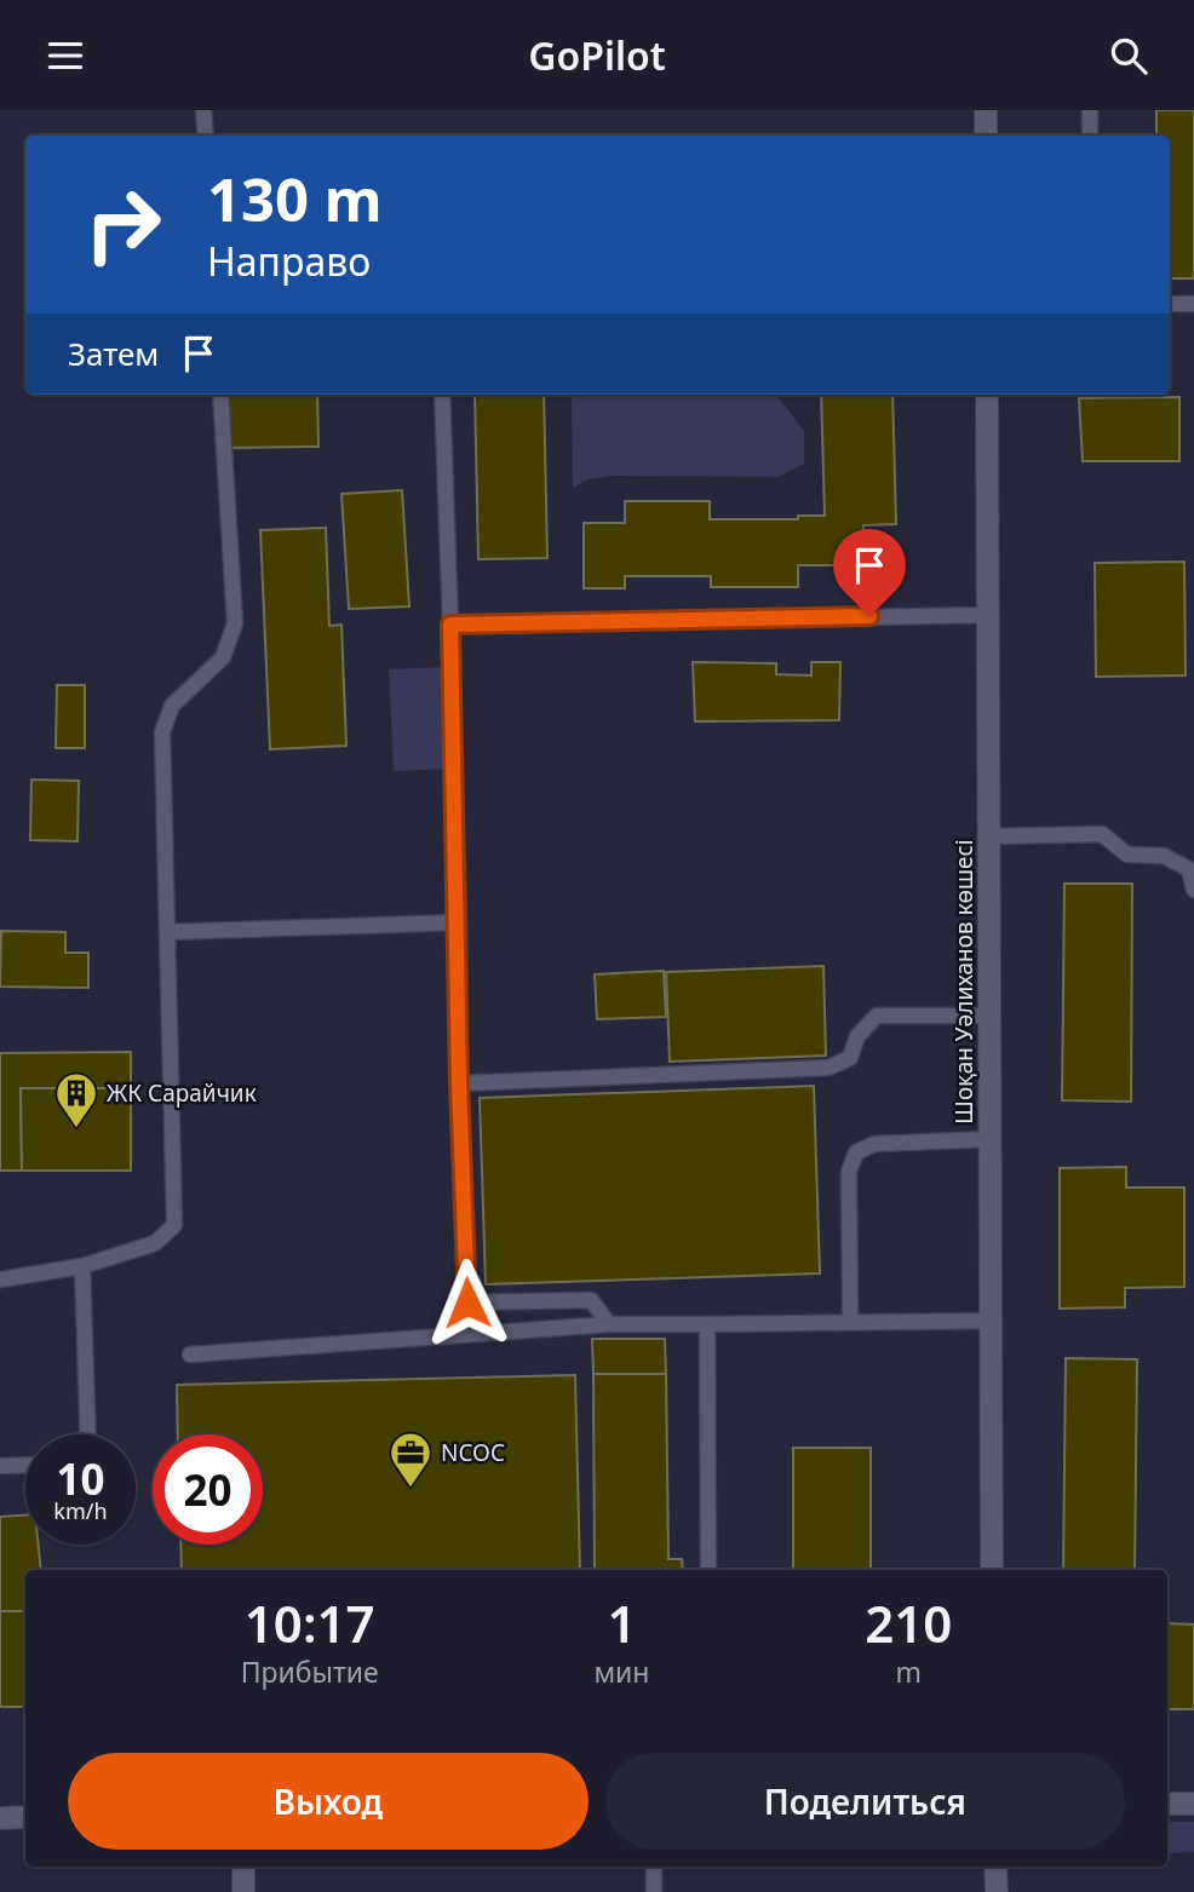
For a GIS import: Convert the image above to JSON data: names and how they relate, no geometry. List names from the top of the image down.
{
  "streets": {
    "street": ["Шоқан Уәлиханов көшесі"]
  },
  "places": {
    "building": ["ЖК Сарайчик"],
    "office": ["NCOC"]
  },
  "page": {
    "header": "GoPilot",
    "turn": ["130 m", "Направо"],
    "then": "Затем",
    "speed": "10 km/h",
    "limit": "20",
    "eta": [
      "10:17",
      "Прибытие",
      "1",
      "мин",
      "210",
      "m"
    ],
    "buttons": ["Выход", "Поделиться"]
  }
}
